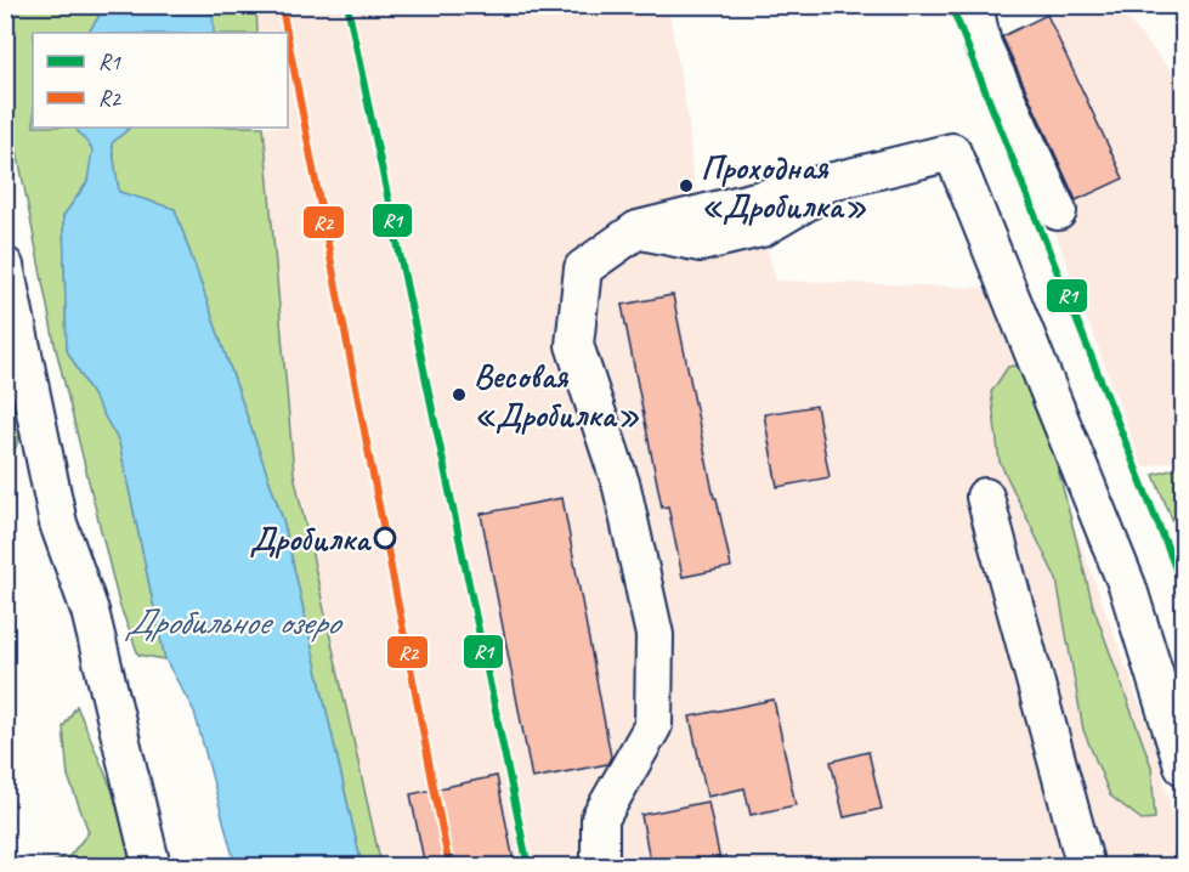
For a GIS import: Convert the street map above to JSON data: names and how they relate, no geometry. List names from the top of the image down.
{
  "water": ["Дробильное озеро"],
  "places": ["Проходная «Дробилка»", "Весовая «Дробилка»", "Дробилка"],
  "lines": ["transit line R1", "transit line R2"],
  "legend": ["R1", "R2"]
}
